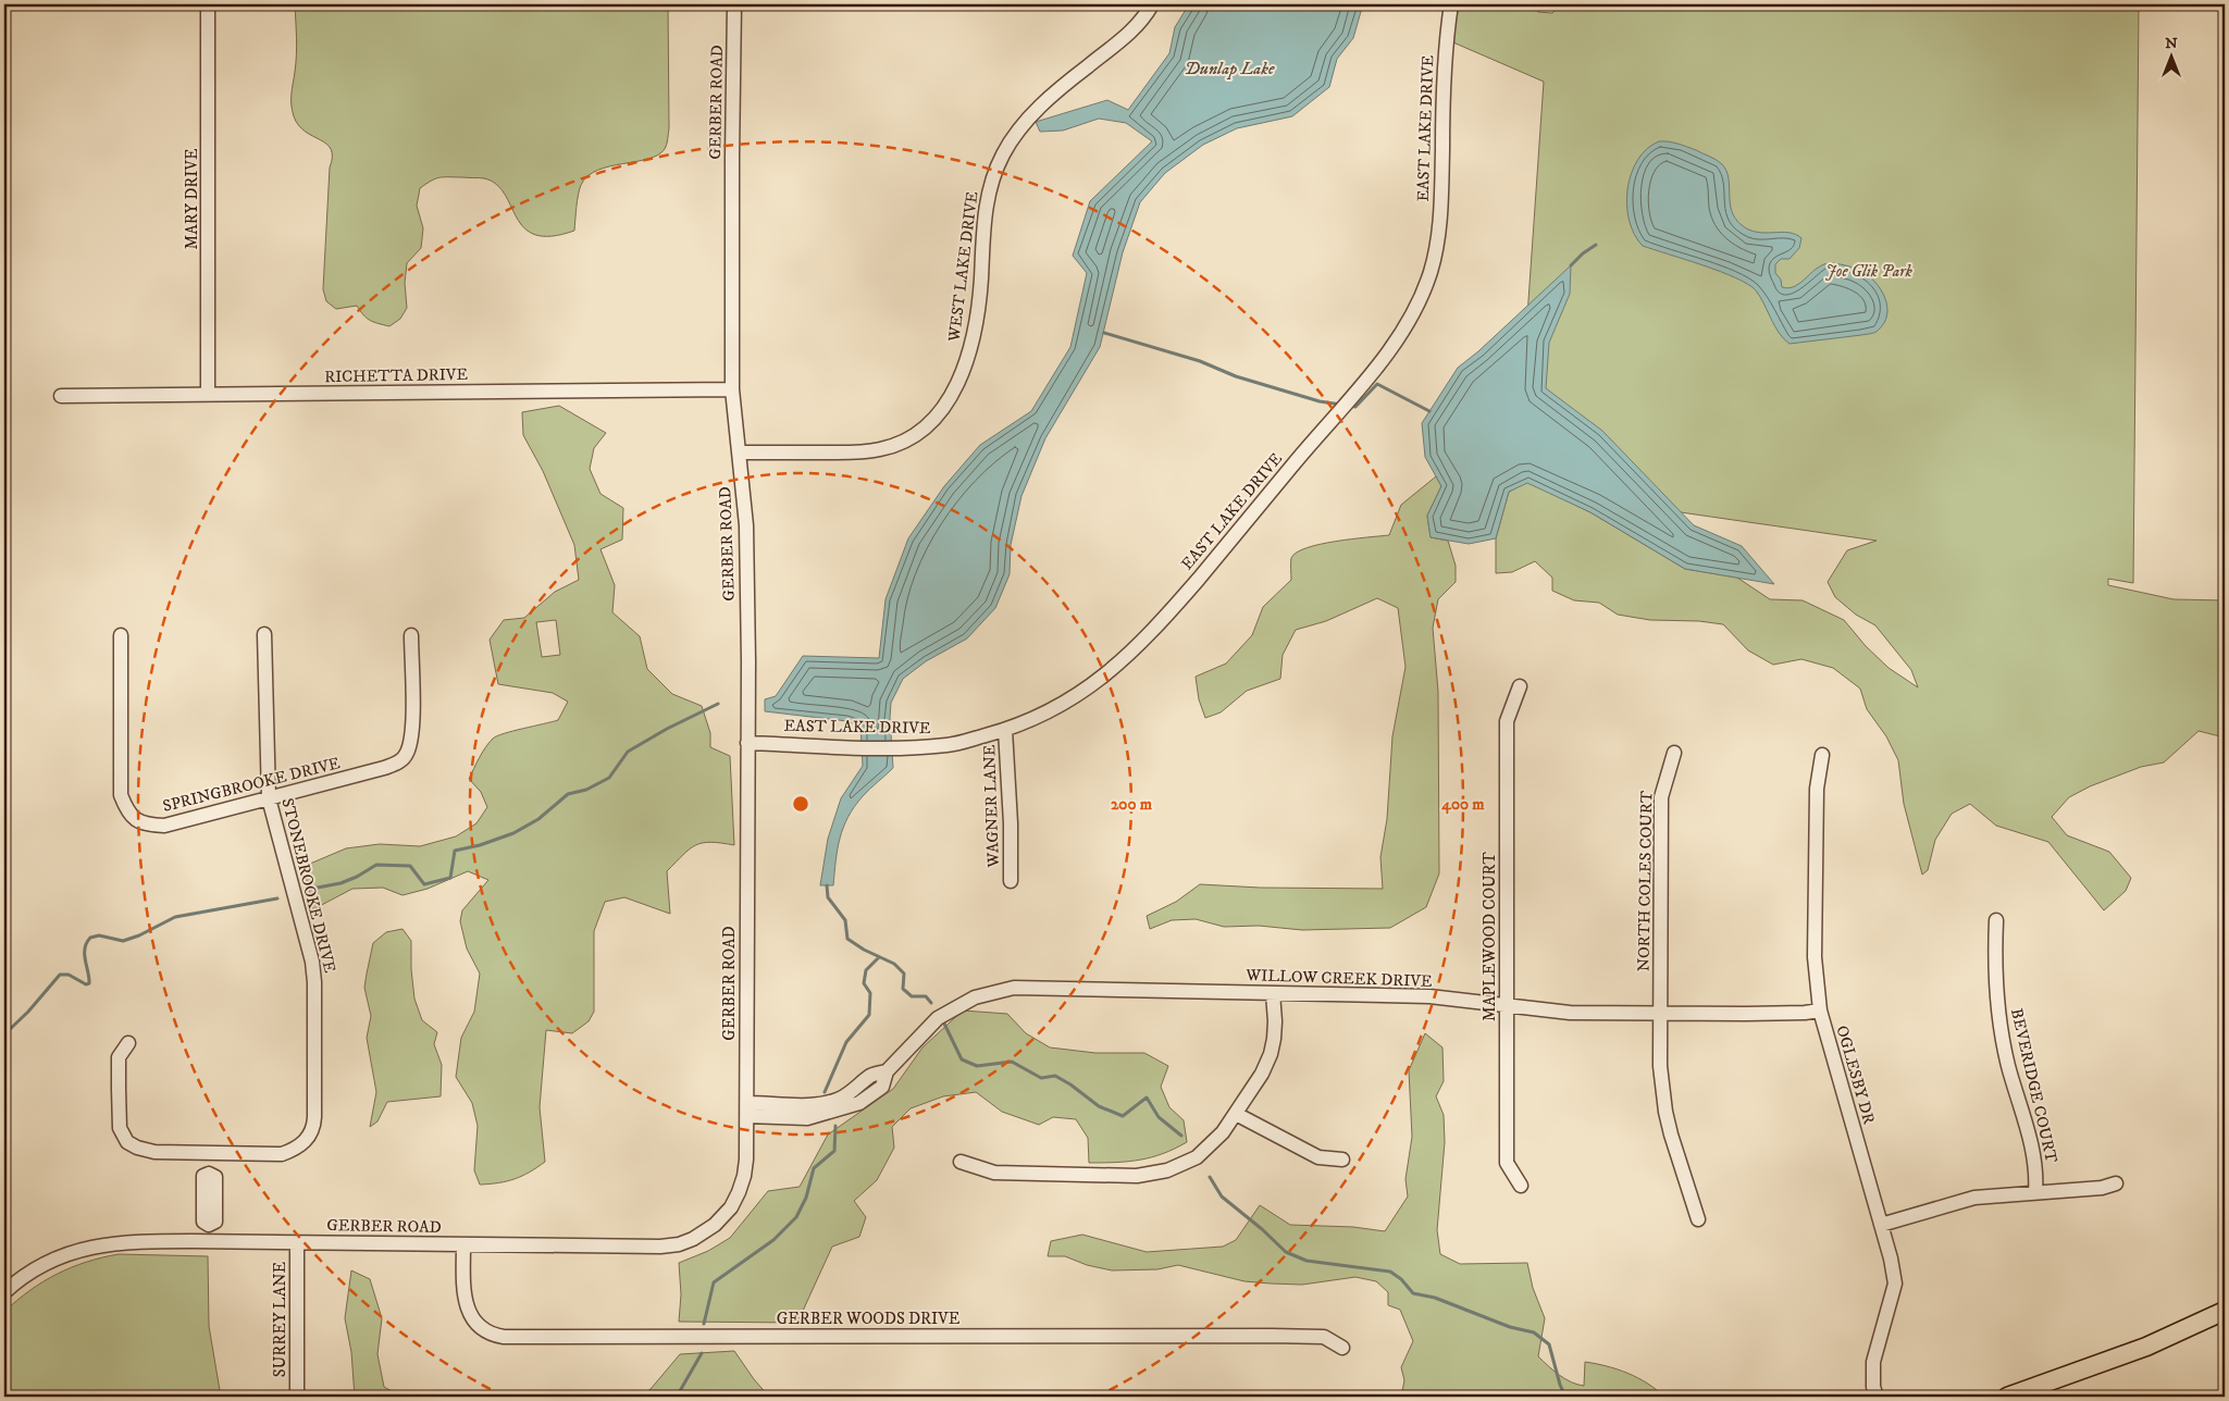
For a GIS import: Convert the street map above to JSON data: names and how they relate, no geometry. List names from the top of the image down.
{
  "streets": {
    "street": [
      "GERBER ROAD",
      "EAST LAKE DRIVE",
      "MARY DRIVE",
      "WEST LAKE DRIVE",
      "RICHETTA DRIVE",
      "SPRINGBROOKE DRIVE",
      "WAGNER LANE",
      "NORTH COLES COURT",
      "STONEBROOKE DRIVE",
      "MAPLEWOOD COURT",
      "WILLOW CREEK DRIVE",
      "OGLESBY DR",
      "BEVERIDGE COURT",
      "GERBER WOODS DRIVE",
      "SURREY LANE"
    ]
  },
  "crossings": [
    ["GERBER ROAD", "EAST LAKE DRIVE"],
    ["GERBER ROAD", "WEST LAKE DRIVE"],
    ["GERBER ROAD", "RICHETTA DRIVE"],
    ["GERBER ROAD", "WILLOW CREEK DRIVE"],
    ["GERBER ROAD", "GERBER WOODS DRIVE"],
    ["GERBER ROAD", "SURREY LANE"],
    ["EAST LAKE DRIVE", "WAGNER LANE"],
    ["MARY DRIVE", "RICHETTA DRIVE"],
    ["SPRINGBROOKE DRIVE", "STONEBROOKE DRIVE"],
    ["NORTH COLES COURT", "WILLOW CREEK DRIVE"],
    ["MAPLEWOOD COURT", "WILLOW CREEK DRIVE"],
    ["WILLOW CREEK DRIVE", "OGLESBY DR"]
  ],
  "water": ["Dunlap Lake"],
  "parks": ["Joe Glik Park"],
  "north": "top",
  "rings": ["200 m", "400 m"]
}
